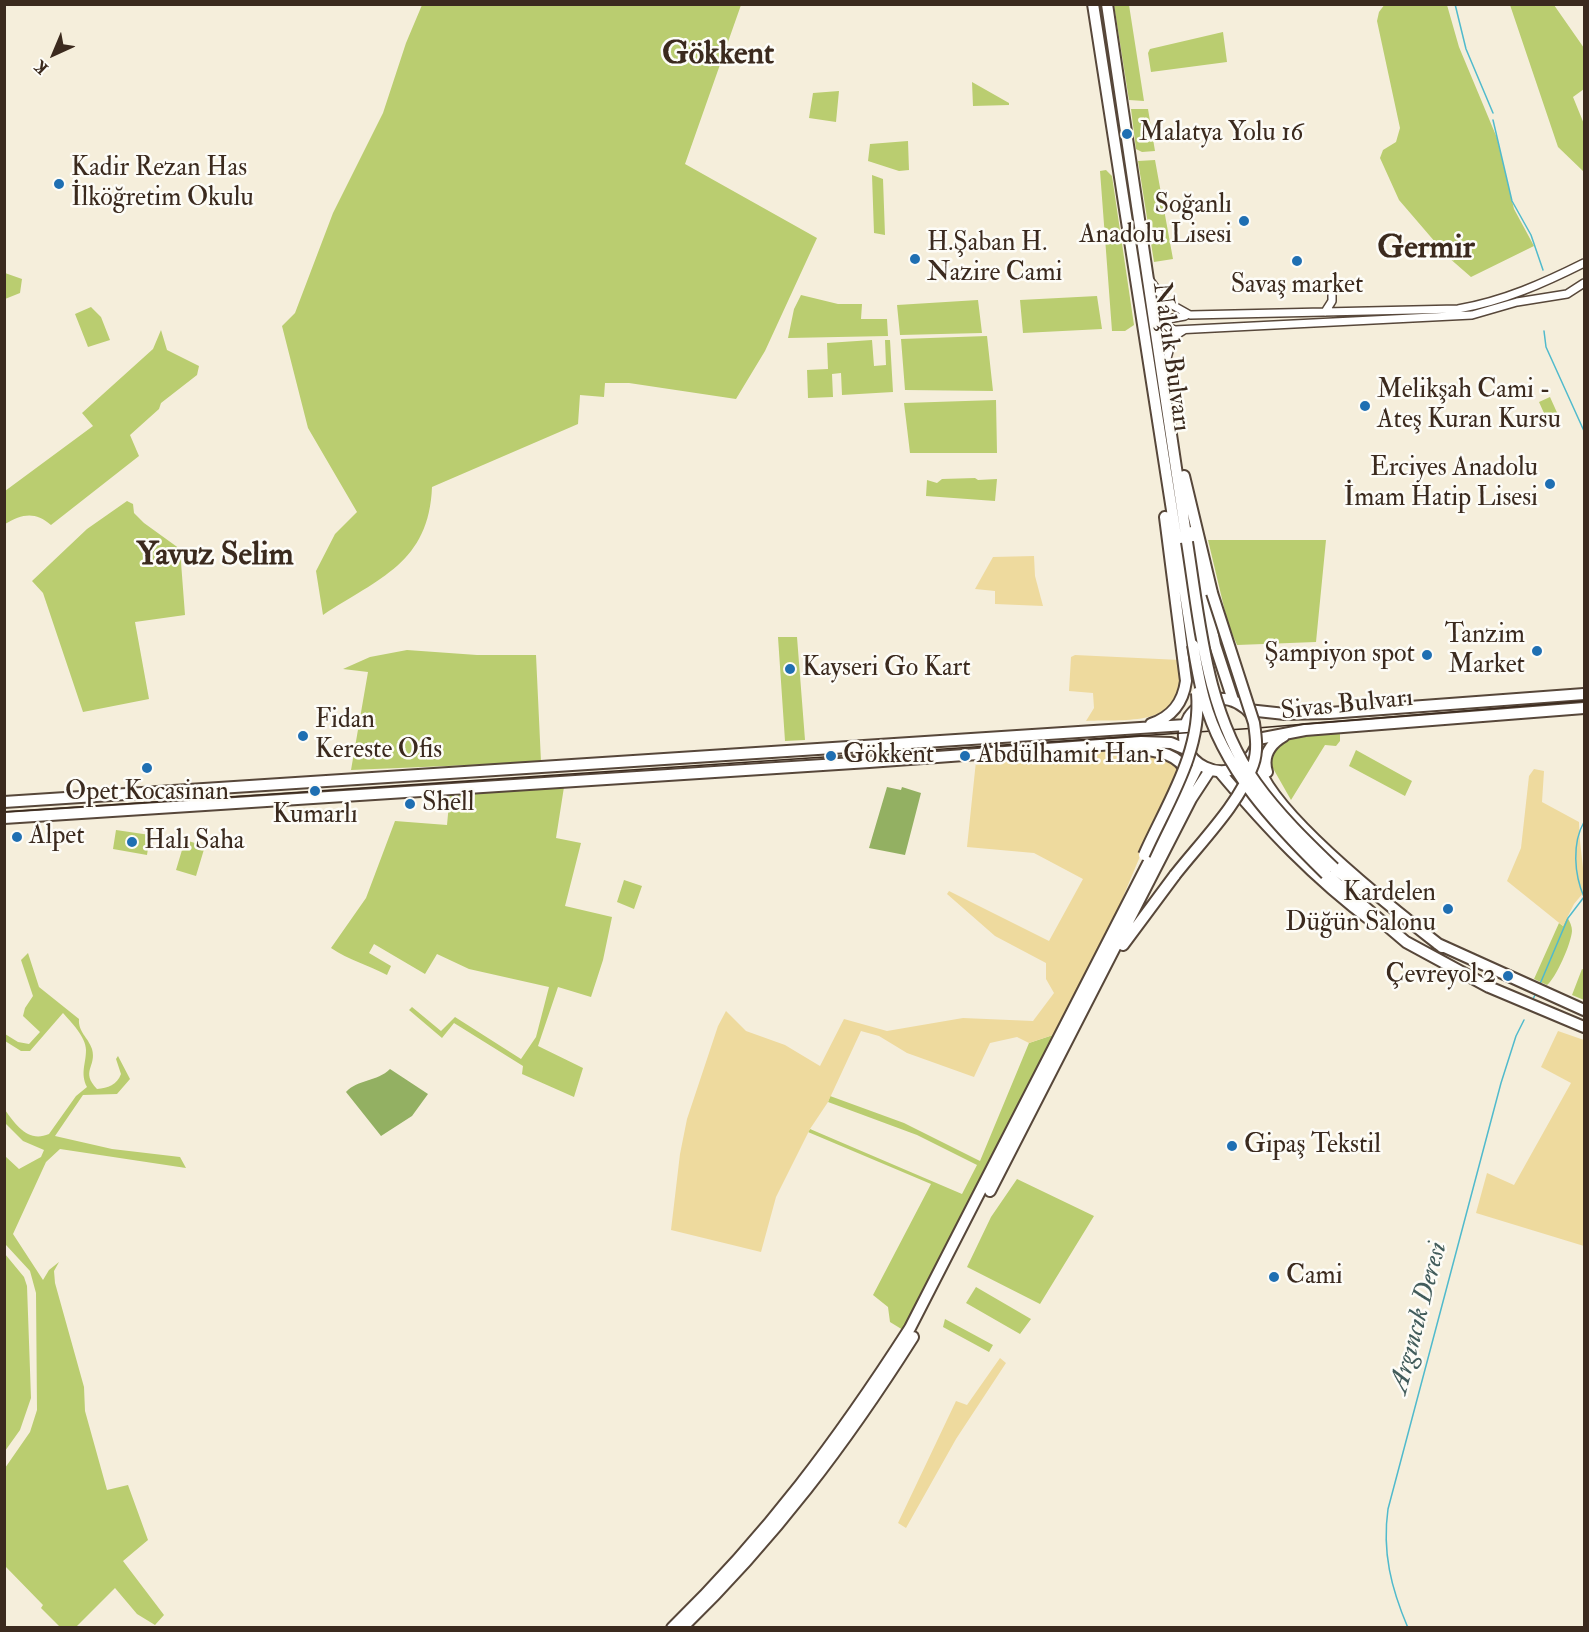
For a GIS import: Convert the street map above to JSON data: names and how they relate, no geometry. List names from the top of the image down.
{
  "streets": {
    "highway": ["Nalçık Bulvarı", "Sivas Bulvarı"]
  },
  "districts": ["Gökkent", "Germir", "Yavuz Selim"],
  "water": ["Argıncık Deresi"],
  "places": [
    "Malatya Yolu 16",
    "Kadir Rezan Has İlköğretim Okulu",
    "Soğanlı Anadolu Lisesi",
    "H.Şaban H. Nazire Cami",
    "Savaş market",
    "Melikşah Cami - Ateş Kuran Kursu",
    "Erciyes Anadolu İmam Hatip Lisesi",
    "Tanzim Market",
    "Şampiyon spot",
    "Kayseri Go Kart",
    "Fidan Kereste Ofis",
    "Gökkent",
    "Abdülhamit Han 1",
    "Opet Kocasinan",
    "Kumarlı",
    "Shell",
    "Alpet",
    "Halı Saha",
    "Kardelen Düğün Salonu",
    "Çevreyol 2",
    "Gipaş Tekstil",
    "Cami"
  ],
  "north": "bottom left"
}
